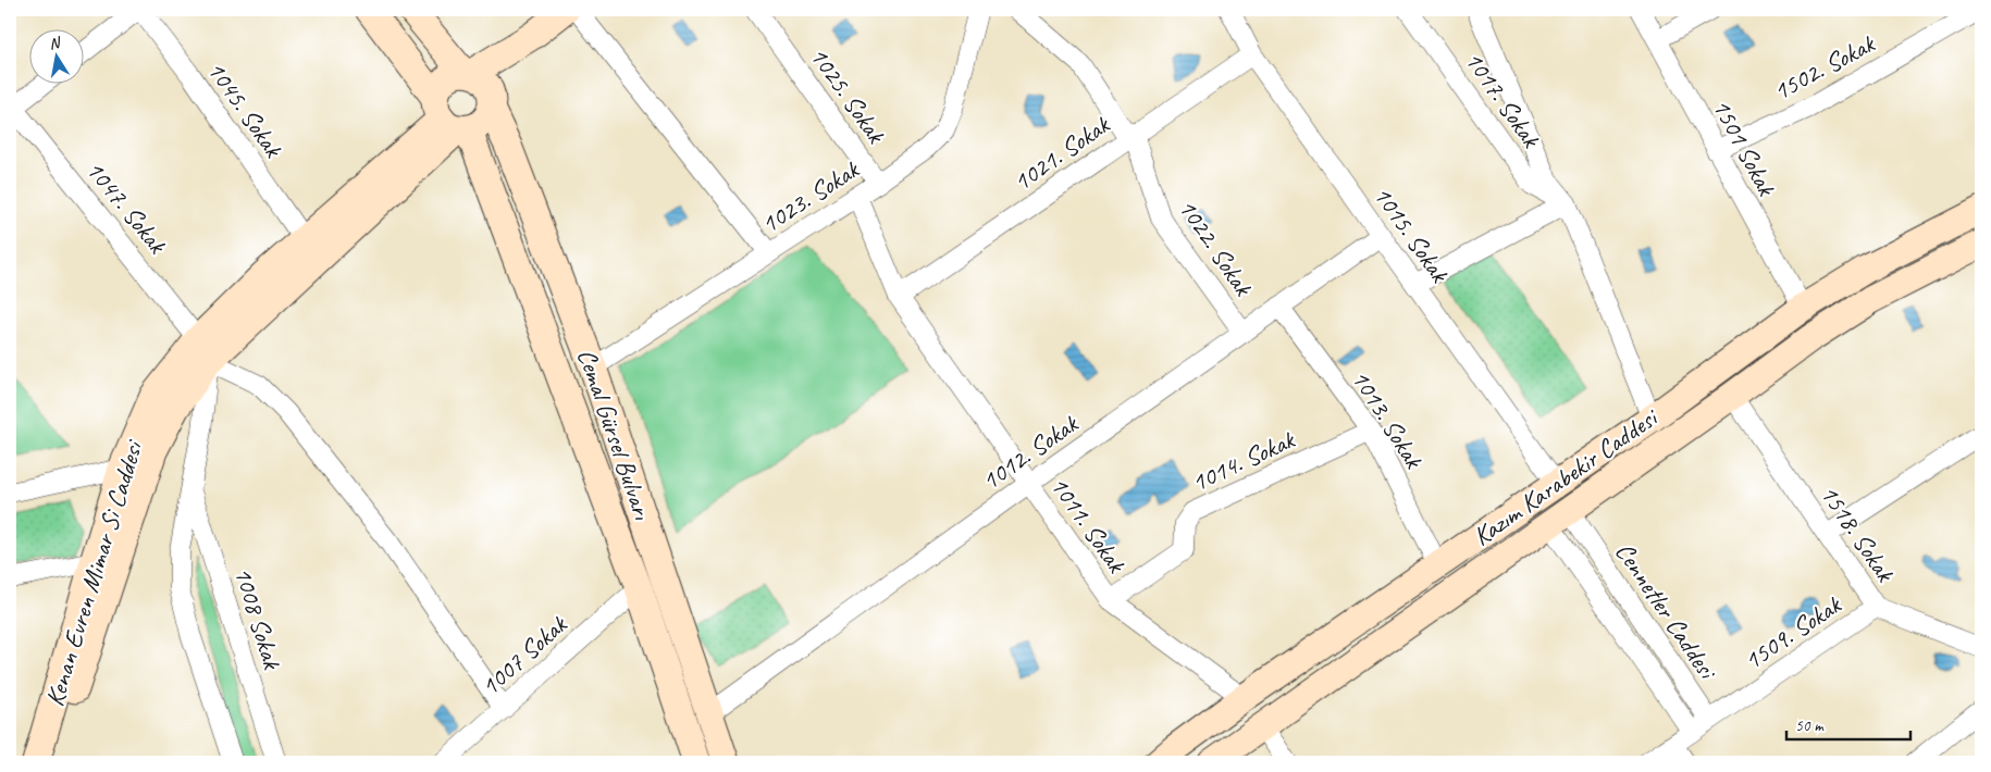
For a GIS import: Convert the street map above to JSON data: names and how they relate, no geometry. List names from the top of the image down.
{
  "streets": {
    "main road": ["Cemal Gürsel Bulvarı", "Kazım Karabekir Caddesi", "Kenan Evren Mimar Si Caddesi"],
    "street": [
      "1502. Sokak",
      "1025. Sokak",
      "1017. Sokak",
      "1045. Sokak",
      "1501 Sokak",
      "1021. Sokak",
      "1023. Sokak",
      "1047. Sokak",
      "1015. Sokak",
      "1022. Sokak",
      "1013. Sokak",
      "1012. Sokak",
      "1014. Sokak",
      "1011. Sokak",
      "1518. Sokak",
      "Cennetler Caddesi",
      "1008 Sokak",
      "1509. Sokak",
      "1007 Sokak"
    ]
  },
  "crossings": [
    ["1502. Sokak", "1501 Sokak"],
    ["1025. Sokak", "1023. Sokak"],
    ["1017. Sokak", "Kazım Karabekir Caddesi"],
    ["1045. Sokak", "Kenan Evren Mimar Si Caddesi"],
    ["1501 Sokak", "Kazım Karabekir Caddesi"],
    ["1021. Sokak", "1015. Sokak"],
    ["1021. Sokak", "1022. Sokak"],
    ["1021. Sokak", "1011. Sokak"],
    ["1023. Sokak", "Cemal Gürsel Bulvarı"],
    ["1023. Sokak", "1011. Sokak"],
    ["1047. Sokak", "Kenan Evren Mimar Si Caddesi"],
    ["1047. Sokak", "1008 Sokak"],
    ["1015. Sokak", "1012. Sokak"],
    ["1015. Sokak", "Kazım Karabekir Caddesi"],
    ["1022. Sokak", "1012. Sokak"],
    ["1013. Sokak", "1012. Sokak"],
    ["1013. Sokak", "1014. Sokak"],
    ["1013. Sokak", "Kazım Karabekir Caddesi"],
    ["Cemal Gürsel Bulvarı", "1012. Sokak"],
    ["Cemal Gürsel Bulvarı", "Kenan Evren Mimar Si Caddesi"],
    ["Cemal Gürsel Bulvarı", "1007 Sokak"],
    ["1012. Sokak", "1011. Sokak"],
    ["1014. Sokak", "1011. Sokak"],
    ["Kazım Karabekir Caddesi", "1011. Sokak"],
    ["Kazım Karabekir Caddesi", "1518. Sokak"],
    ["Kazım Karabekir Caddesi", "Cennetler Caddesi"],
    ["1518. Sokak", "1509. Sokak"],
    ["Kenan Evren Mimar Si Caddesi", "1008 Sokak"],
    ["Cennetler Caddesi", "1509. Sokak"]
  ],
  "scale_bar": "50 m",
  "north": "top"
}
